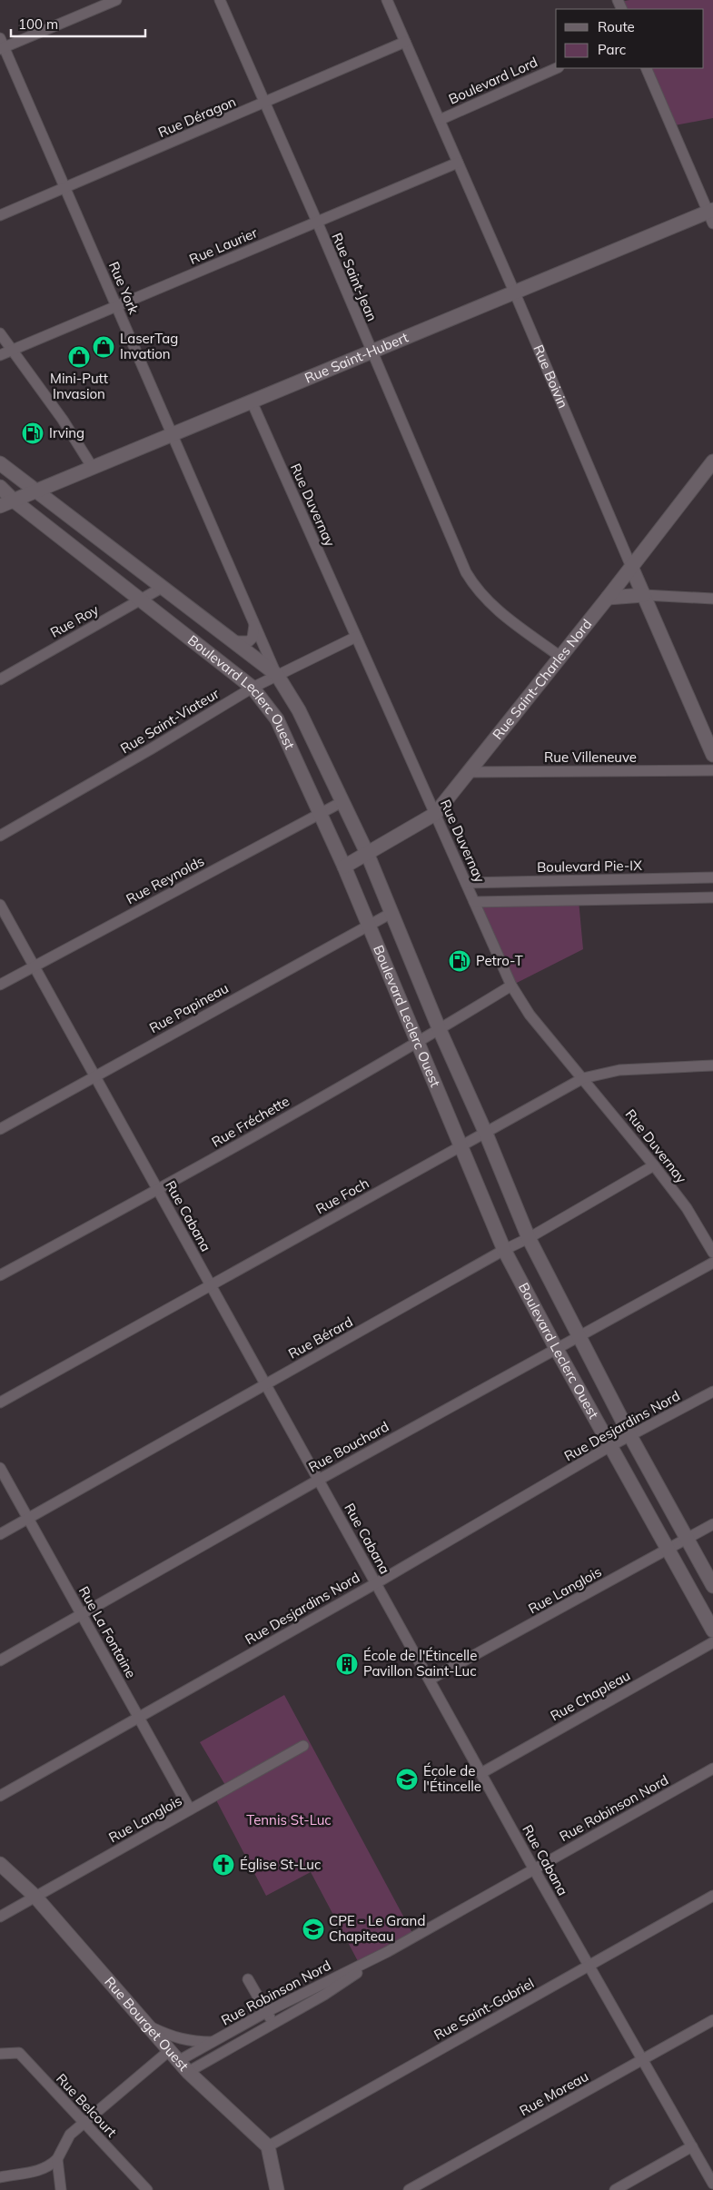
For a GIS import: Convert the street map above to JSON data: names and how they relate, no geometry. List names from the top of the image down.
{
  "streets": {
    "street": [
      "Boulevard Lord",
      "Rue Déragon",
      "Rue Laurier",
      "Rue Saint-Jean",
      "Rue York",
      "Rue Saint-Hubert",
      "Rue Boivin",
      "Rue Duvernay",
      "Rue Roy",
      "Rue Saint-Charles Nord",
      "Boulevard Leclerc Ouest",
      "Rue Saint-Viateur",
      "Rue Villeneuve",
      "Boulevard Pie-IX",
      "Rue Reynolds",
      "Rue Papineau",
      "Rue Fréchette",
      "Rue Foch",
      "Rue Cabana",
      "Rue Bérard",
      "Rue Desjardins Nord",
      "Rue Bouchard",
      "Rue Langlois",
      "Rue La Fontaine",
      "Rue Chapleau",
      "Rue Robinson Nord",
      "Rue Saint-Gabriel",
      "Rue Bourget Ouest",
      "Rue Moreau",
      "Rue Belcourt"
    ]
  },
  "crossings": [
    ["Boulevard Lord", "Rue Boivin"],
    ["Rue Déragon", "Rue Saint-Jean"],
    ["Rue Déragon", "Rue York"],
    ["Rue Déragon", "Rue Boivin"],
    ["Rue Laurier", "Rue Saint-Jean"],
    ["Rue Laurier", "Rue York"],
    ["Rue Laurier", "Rue Boivin"],
    ["Rue Saint-Jean", "Rue Saint-Hubert"],
    ["Rue Saint-Jean", "Rue Saint-Charles Nord"],
    ["Rue York", "Rue Saint-Hubert"],
    ["Rue York", "Boulevard Leclerc Ouest"],
    ["Rue York", "Rue Saint-Viateur"],
    ["Rue Saint-Hubert", "Rue Boivin"],
    ["Rue Saint-Hubert", "Rue Duvernay"],
    ["Rue Saint-Hubert", "Boulevard Leclerc Ouest"],
    ["Rue Boivin", "Rue Saint-Charles Nord"],
    ["Rue Duvernay", "Rue Saint-Charles Nord"],
    ["Rue Duvernay", "Rue Saint-Viateur"],
    ["Rue Duvernay", "Boulevard Pie-IX"],
    ["Rue Duvernay", "Rue Fréchette"],
    ["Rue Duvernay", "Rue Foch"],
    ["Rue Duvernay", "Rue Bérard"],
    ["Rue Roy", "Boulevard Leclerc Ouest"],
    ["Rue Saint-Charles Nord", "Boulevard Leclerc Ouest"],
    ["Rue Saint-Charles Nord", "Rue Villeneuve"],
    ["Boulevard Leclerc Ouest", "Rue Saint-Viateur"],
    ["Boulevard Leclerc Ouest", "Rue Reynolds"],
    ["Boulevard Leclerc Ouest", "Rue Papineau"],
    ["Boulevard Leclerc Ouest", "Rue Fréchette"],
    ["Boulevard Leclerc Ouest", "Rue Foch"],
    ["Boulevard Leclerc Ouest", "Rue Bérard"],
    ["Boulevard Leclerc Ouest", "Rue Desjardins Nord"],
    ["Boulevard Leclerc Ouest", "Rue Bouchard"],
    ["Boulevard Leclerc Ouest", "Rue Langlois"],
    ["Rue Reynolds", "Rue Cabana"],
    ["Rue Papineau", "Rue Cabana"],
    ["Rue Fréchette", "Rue Cabana"],
    ["Rue Foch", "Rue Cabana"],
    ["Rue Cabana", "Rue Bérard"],
    ["Rue Cabana", "Rue Desjardins Nord"],
    ["Rue Cabana", "Rue Bouchard"],
    ["Rue Cabana", "Rue Langlois"],
    ["Rue Cabana", "Rue Chapleau"],
    ["Rue Cabana", "Rue Robinson Nord"],
    ["Rue Cabana", "Rue Saint-Gabriel"],
    ["Rue Cabana", "Rue Moreau"],
    ["Rue Bérard", "Rue La Fontaine"],
    ["Rue Desjardins Nord", "Rue La Fontaine"],
    ["Rue Bouchard", "Rue La Fontaine"],
    ["Rue Langlois", "Rue La Fontaine"],
    ["Rue Langlois", "Rue Bourget Ouest"],
    ["Rue Robinson Nord", "Rue Bourget Ouest"],
    ["Rue Saint-Gabriel", "Rue Bourget Ouest"]
  ],
  "parks": ["Tennis St-Luc"],
  "places": {
    "shop": ["LaserTag Invation", "Mini-Putt Invasion"],
    "fuel station": ["Irving", "Petro-T"],
    "building": ["École de l'Étincelle Pavillon Saint-Luc"],
    "school or university": ["École de l'Étincelle", "CPE - Le Grand Chapiteau"],
    "church": ["Église St-Luc"]
  },
  "legend": ["Route", "Parc"],
  "scale_bar": "100 m"
}
